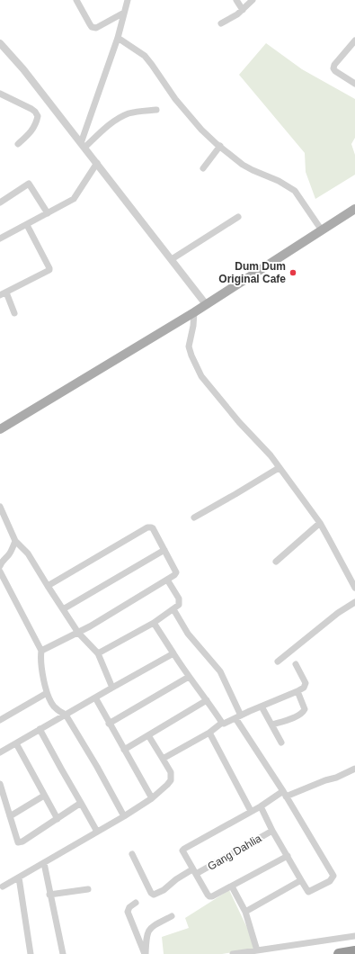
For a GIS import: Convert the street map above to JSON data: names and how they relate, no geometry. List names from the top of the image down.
{
  "streets": {
    "street": ["Gang Dahlia"]
  },
  "places": ["Dum Dum Original Cafe"]
}
